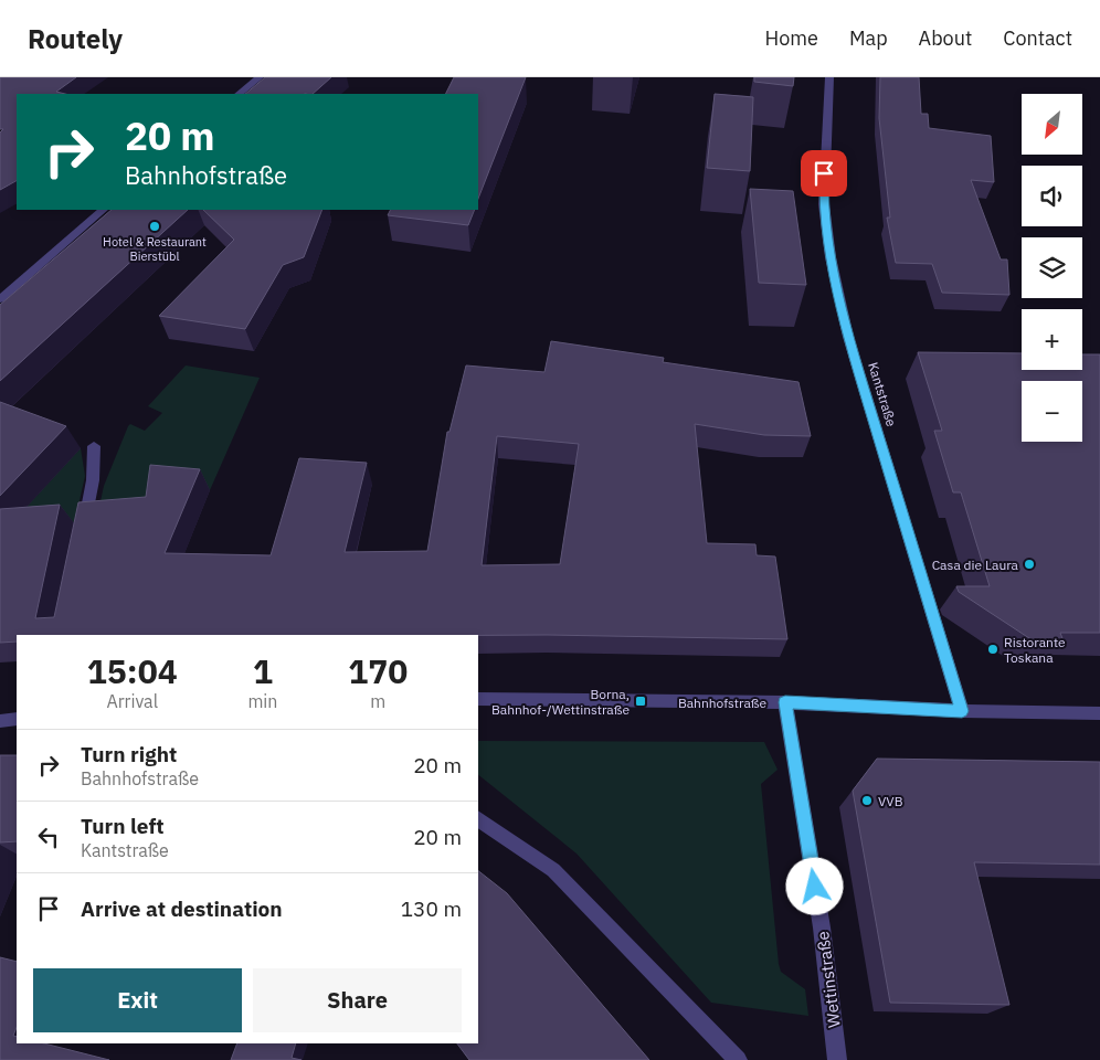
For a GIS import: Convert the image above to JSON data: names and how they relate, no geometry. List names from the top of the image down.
{
  "streets": {
    "street": ["Kantstraße", "Bahnhofstraße", "Wettinstraße"]
  },
  "crossings": [
    ["Kantstraße", "Bahnhofstraße"],
    ["Bahnhofstraße", "Wettinstraße"]
  ],
  "places": {
    "other": [
      "Hotel & Restaurant Bierstübl",
      "Casa die Laura",
      "Ristorante Toskana",
      "VVB"
    ],
    "transit": ["Borna, Bahnhof-/Wettinstraße"]
  },
  "north": "bottom left",
  "page": {
    "header": "Routely",
    "nav": [
      "Home",
      "Map",
      "About",
      "Contact"
    ],
    "map_buttons": ["+", "−"],
    "turn": ["20 m", "Bahnhofstraße"],
    "eta": [
      "15:04",
      "Arrival",
      "1",
      "min",
      "170",
      "m"
    ],
    "list": [
      {
        "name": "Turn right",
        "note": "Bahnhofstraße",
        "value": "20 m"
      },
      {
        "name": "Turn left",
        "note": "Kantstraße",
        "value": "20 m"
      },
      {
        "name": "Arrive at destination",
        "value": "130 m"
      }
    ],
    "buttons": ["Exit", "Share"]
  }
}
